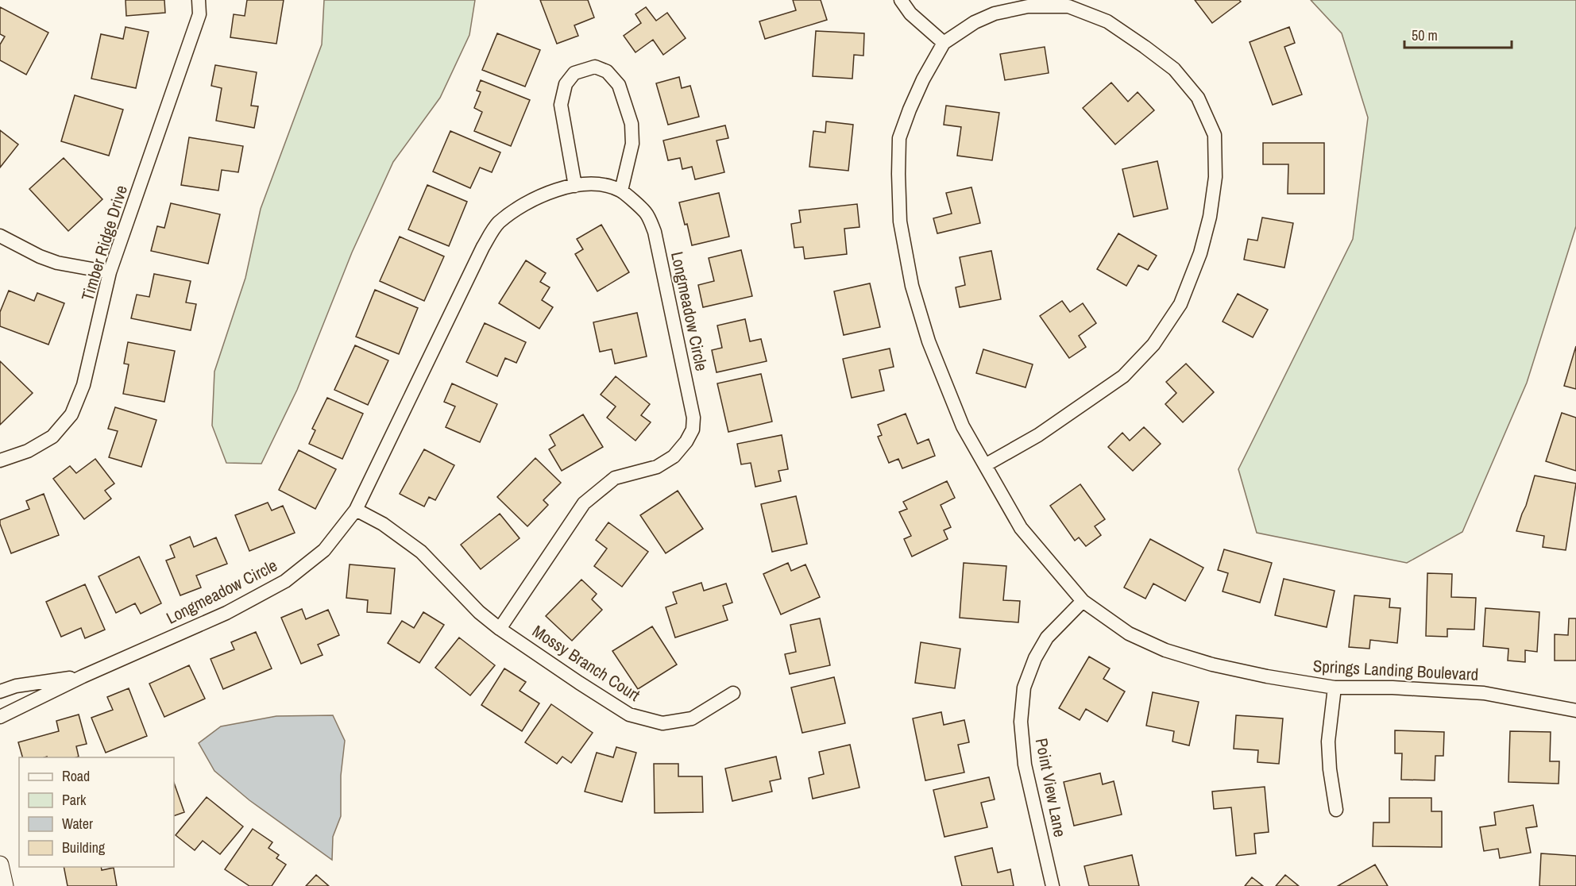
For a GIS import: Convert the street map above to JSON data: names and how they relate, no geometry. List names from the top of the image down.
{
  "streets": {
    "street": [
      "Timber Ridge Drive",
      "Longmeadow Circle",
      "Mossy Branch Court",
      "Springs Landing Boulevard",
      "Point View Lane"
    ]
  },
  "crossings": [
    ["Longmeadow Circle", "Mossy Branch Court"],
    ["Springs Landing Boulevard", "Point View Lane"]
  ],
  "legend": [
    "Road",
    "Park",
    "Water",
    "Building"
  ],
  "scale_bar": "50 m"
}
